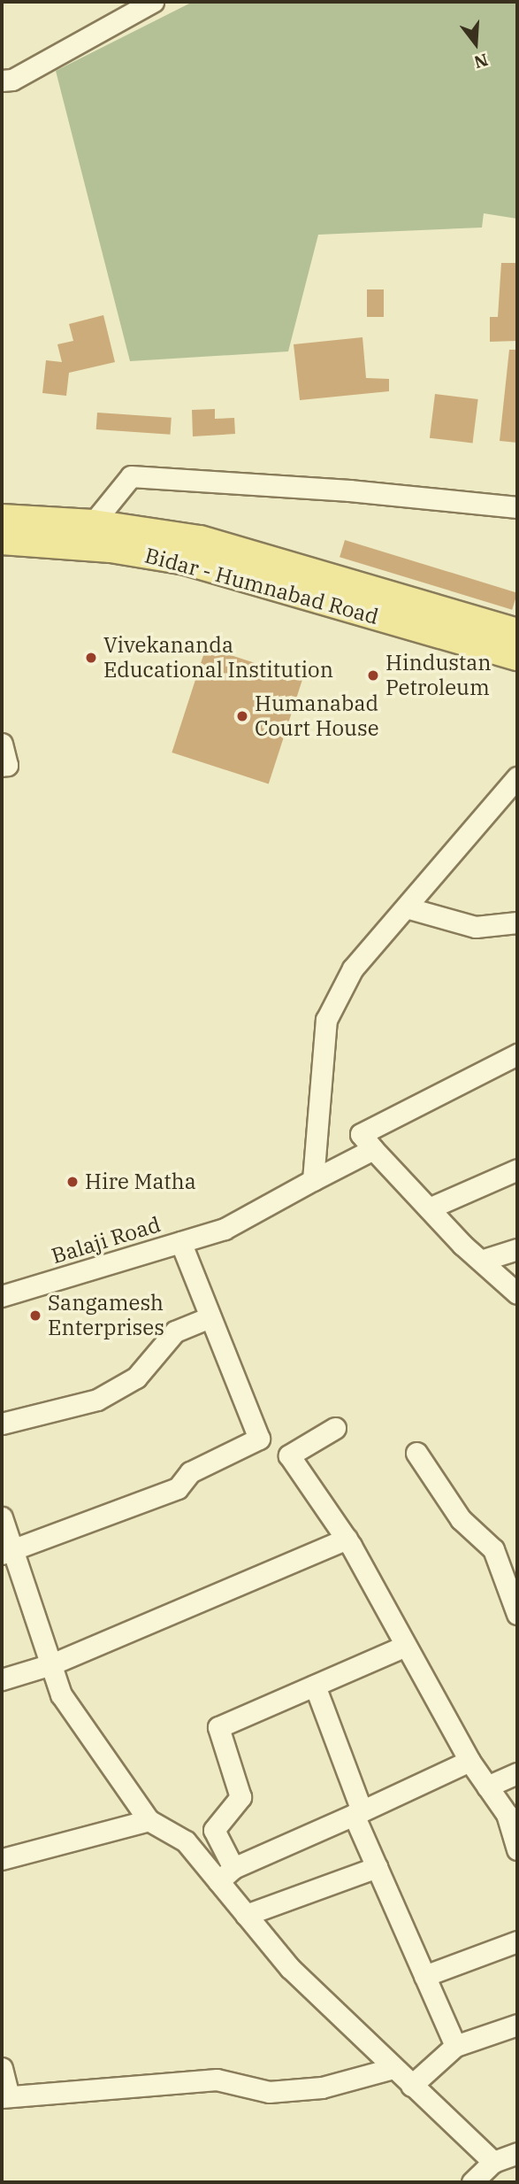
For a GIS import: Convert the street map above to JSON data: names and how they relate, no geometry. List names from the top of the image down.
{
  "streets": {
    "main road": ["Bidar - Humnabad Road"],
    "street": ["Balaji Road"]
  },
  "places": [
    "Vivekananda Educational Institution",
    "Hindustan Petroleum",
    "Humanabad Court House",
    "Hire Matha",
    "Sangamesh Enterprises"
  ],
  "north": "bottom"
}
